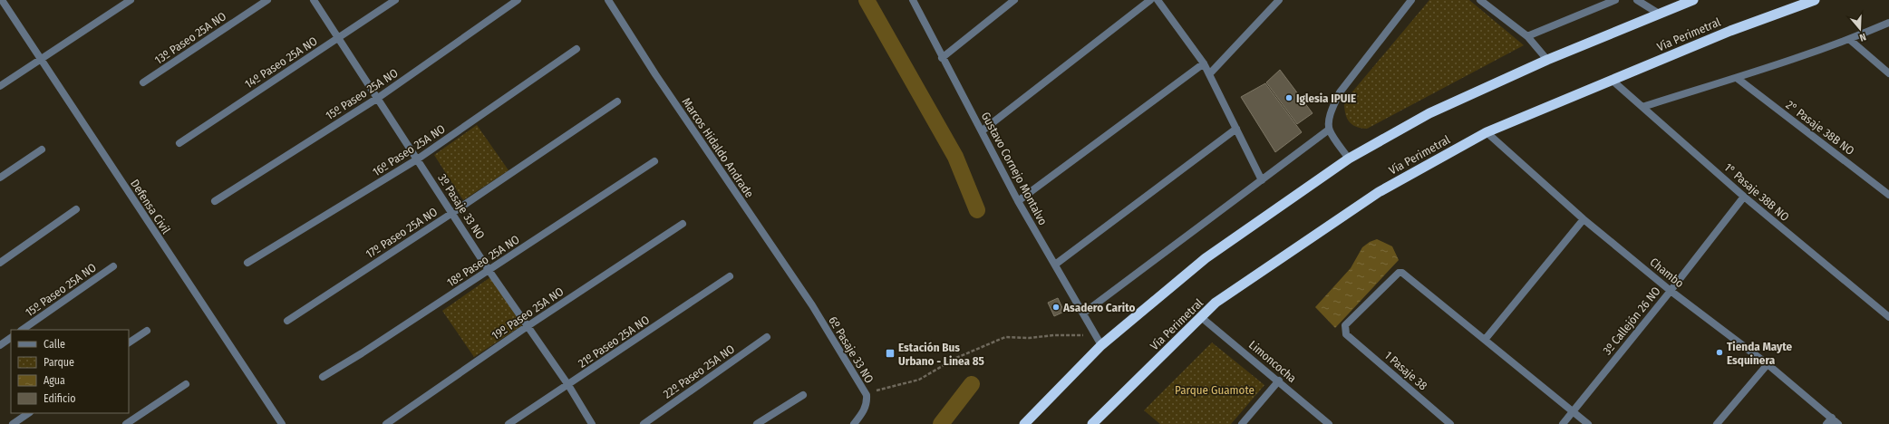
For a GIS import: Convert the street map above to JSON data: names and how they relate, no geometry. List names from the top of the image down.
{
  "streets": {
    "highway": ["Vía Perimetral"],
    "street": [
      "13º Paseo 25A NO",
      "14º Paseo 25A NO",
      "15º Paseo 25A NO",
      "2° Pasaje 38B NO",
      "Marcos Hidaldo Andrade",
      "16º Paseo 25A NO",
      "Gustavo Cornejo Montalvo",
      "1° Pasaje 38B NO",
      "Defensa Civil",
      "3º Pasaje 33 NO",
      "17º Paseo 25A NO",
      "18º Paseo 25A NO",
      "Chambo",
      "19º Paseo 25A NO",
      "3º Callejón 26 NO",
      "21º Paseo 25A NO",
      "6º Pasaje 33 NO",
      "Limoncocha",
      "1 Pasaje 38",
      "22º Paseo 25A NO"
    ]
  },
  "crossings": [
    ["Vía Perimetral", "1° Pasaje 38B NO"],
    ["Vía Perimetral", "Chambo"],
    ["Vía Perimetral", "Limoncocha"],
    ["14º Paseo 25A NO", "3º Pasaje 33 NO"],
    ["15º Paseo 25A NO", "3º Pasaje 33 NO"],
    ["Marcos Hidaldo Andrade", "6º Pasaje 33 NO"],
    ["16º Paseo 25A NO", "3º Pasaje 33 NO"],
    ["1° Pasaje 38B NO", "3º Callejón 26 NO"],
    ["3º Pasaje 33 NO", "17º Paseo 25A NO"],
    ["3º Pasaje 33 NO", "18º Paseo 25A NO"],
    ["3º Pasaje 33 NO", "19º Paseo 25A NO"],
    ["3º Pasaje 33 NO", "21º Paseo 25A NO"],
    ["Chambo", "3º Callejón 26 NO"]
  ],
  "parks": ["Parque Guamote"],
  "places": {
    "other": ["Iglesia IPUIE", "Asadero Carito", "Tienda Mayte Esquinera"],
    "transit": ["Estación Bus Urbano - Linea 85"]
  },
  "legend": [
    "Calle",
    "Parque",
    "Agua",
    "Edificio"
  ],
  "north": "bottom"
}
